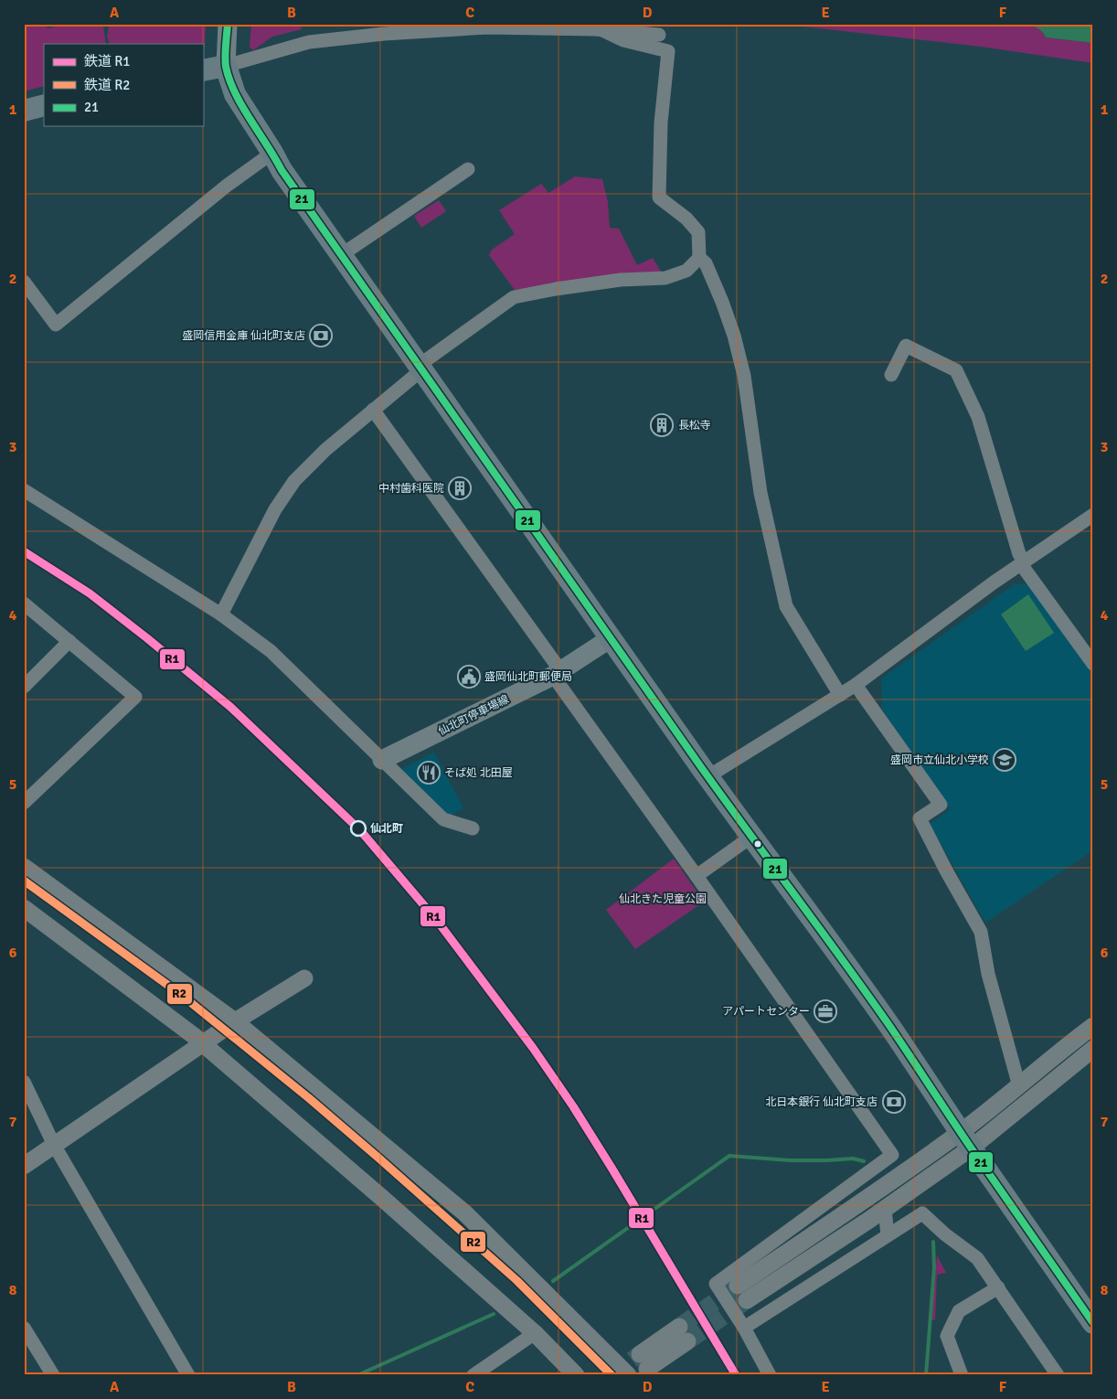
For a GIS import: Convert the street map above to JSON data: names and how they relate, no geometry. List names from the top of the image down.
{
  "streets": {
    "main road": ["仙北町停車場線"]
  },
  "parks": ["仙北きた児童公園"],
  "places": {
    "bank": ["盛岡信用金庫 仙北町支店", "北日本銀行 仙北町支店"],
    "building": ["長松寺", "中村歯科医院"],
    "public building": ["盛岡仙北町郵便局"],
    "school or university": ["盛岡市立仙北小学校"],
    "restaurant": ["そば処 北田屋"],
    "other": ["仙北町"],
    "office": ["アパートセンター"]
  },
  "lines": ["transit line 21", "rail line R1", "rail line R2"],
  "legend": ["鉄道 R1", "鉄道 R2", "21"],
  "grid": {
    "columns": [
      "A",
      "B",
      "C",
      "D",
      "E",
      "F"
    ],
    "rows": [
      "1",
      "2",
      "3",
      "4",
      "5",
      "6",
      "7",
      "8"
    ]
  }
}
